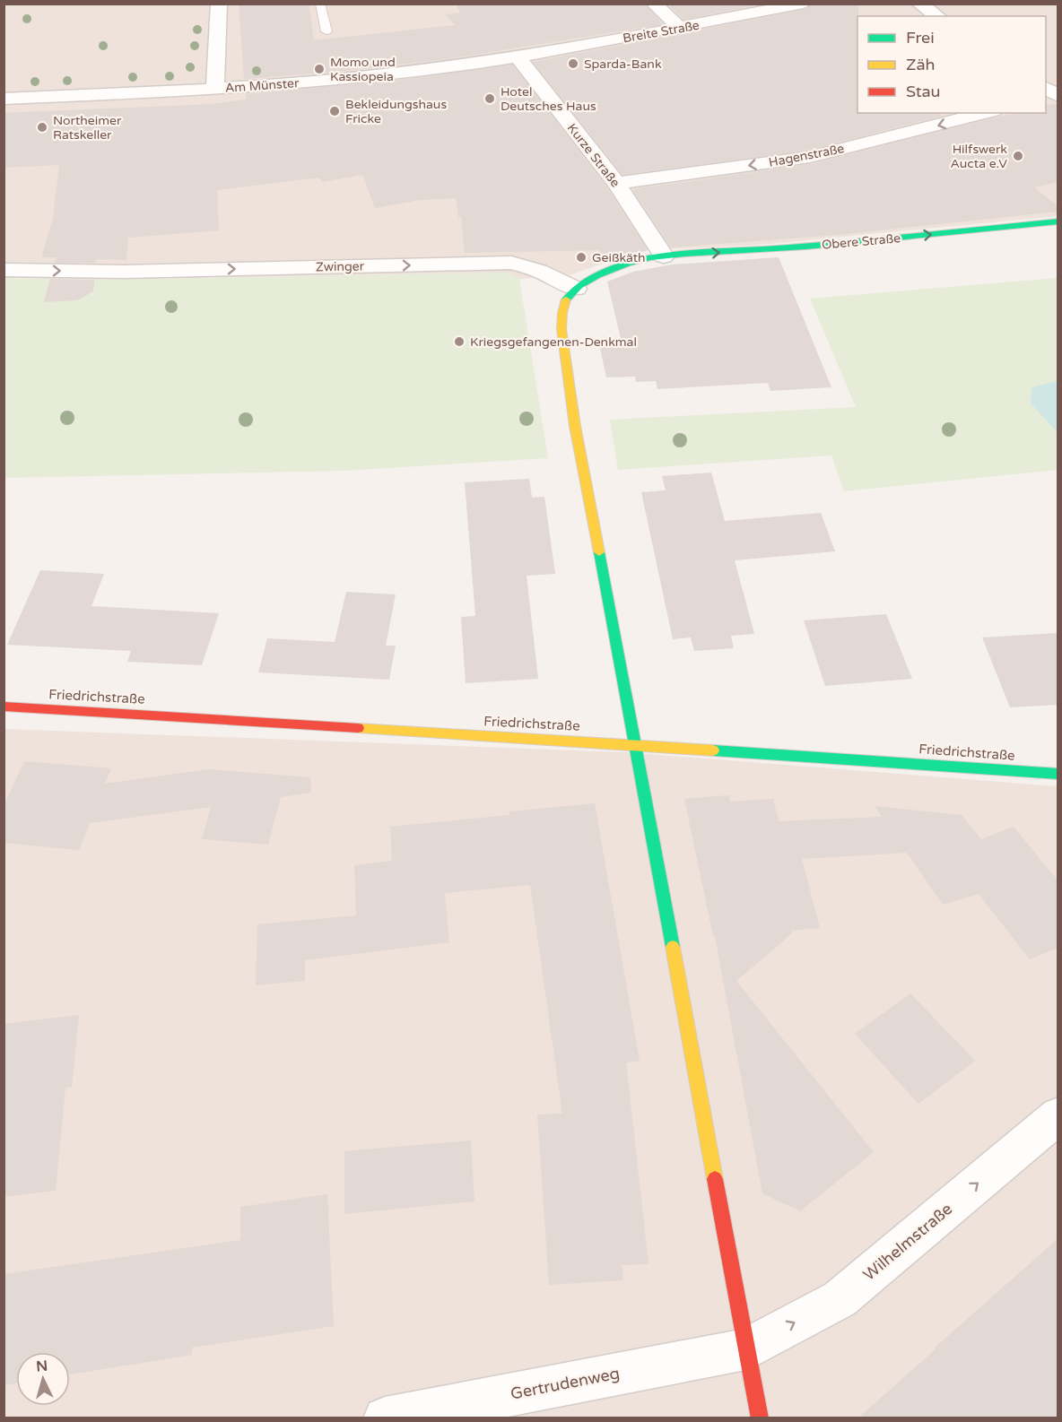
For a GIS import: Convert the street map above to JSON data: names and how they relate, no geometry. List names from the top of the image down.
{
  "streets": {
    "street": [
      "Breite Straße",
      "Am Münster",
      "Kurze Straße",
      "Hagenstraße",
      "Obere Straße",
      "Zwinger",
      "Friedrichstraße",
      "Wilhelmstraße",
      "Gertrudenweg"
    ]
  },
  "crossings": [
    ["Breite Straße", "Am Münster"],
    ["Breite Straße", "Kurze Straße"],
    ["Am Münster", "Kurze Straße"],
    ["Kurze Straße", "Hagenstraße"],
    ["Kurze Straße", "Obere Straße"],
    ["Wilhelmstraße", "Gertrudenweg"]
  ],
  "one_way": [
    "Hagenstraße",
    "Obere Straße",
    "Zwinger",
    "Wilhelmstraße"
  ],
  "places": [
    "Sparda-Bank",
    "Momo und Kassiopeia",
    "Hotel Deutsches Haus",
    "Bekleidungshaus Fricke",
    "Northeimer Ratskeller",
    "Hilfswerk Aucta e.V",
    "Geißkäth",
    "Kriegsgefangenen-Denkmal"
  ],
  "legend": ["Frei", "Zäh", "Stau"],
  "north": "top"
}
